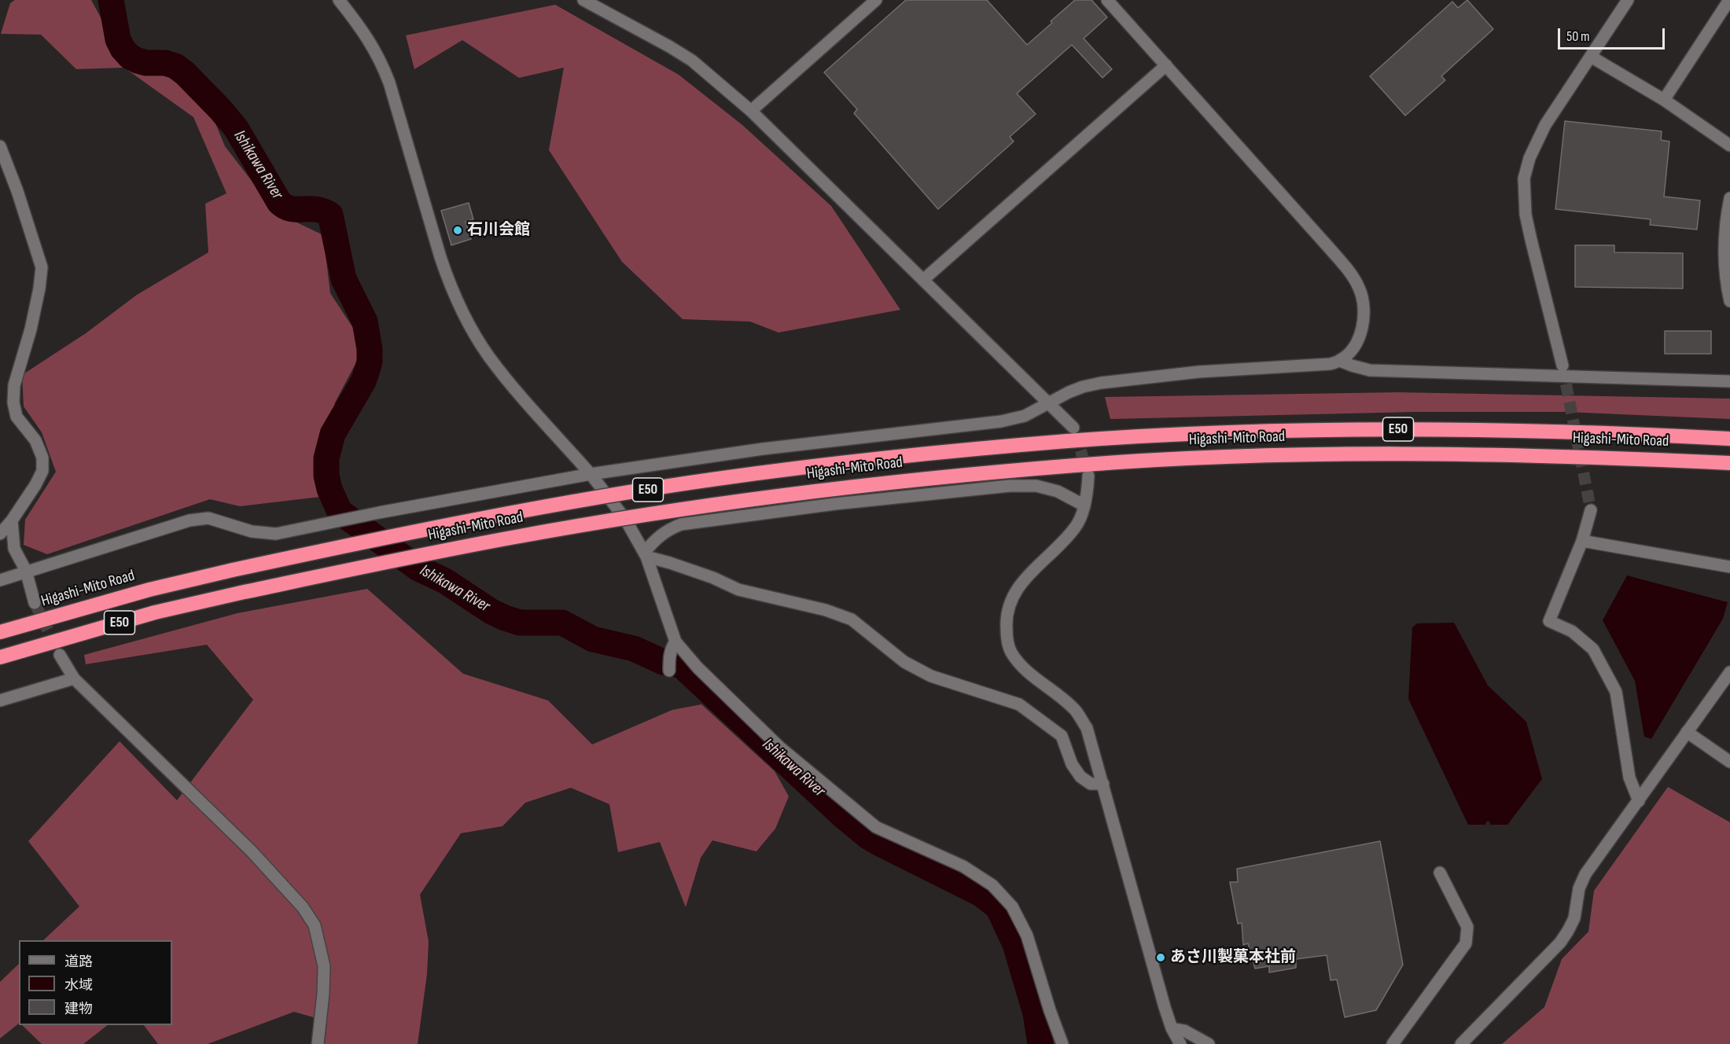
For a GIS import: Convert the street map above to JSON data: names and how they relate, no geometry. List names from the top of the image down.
{
  "streets": {
    "highway": ["E50", "Higashi-Mito Road"]
  },
  "water": ["Ishikawa River"],
  "places": ["石川会館", "あさ川製菓本社前"],
  "legend": ["道路", "水域", "建物"],
  "scale_bar": "50 m"
}
